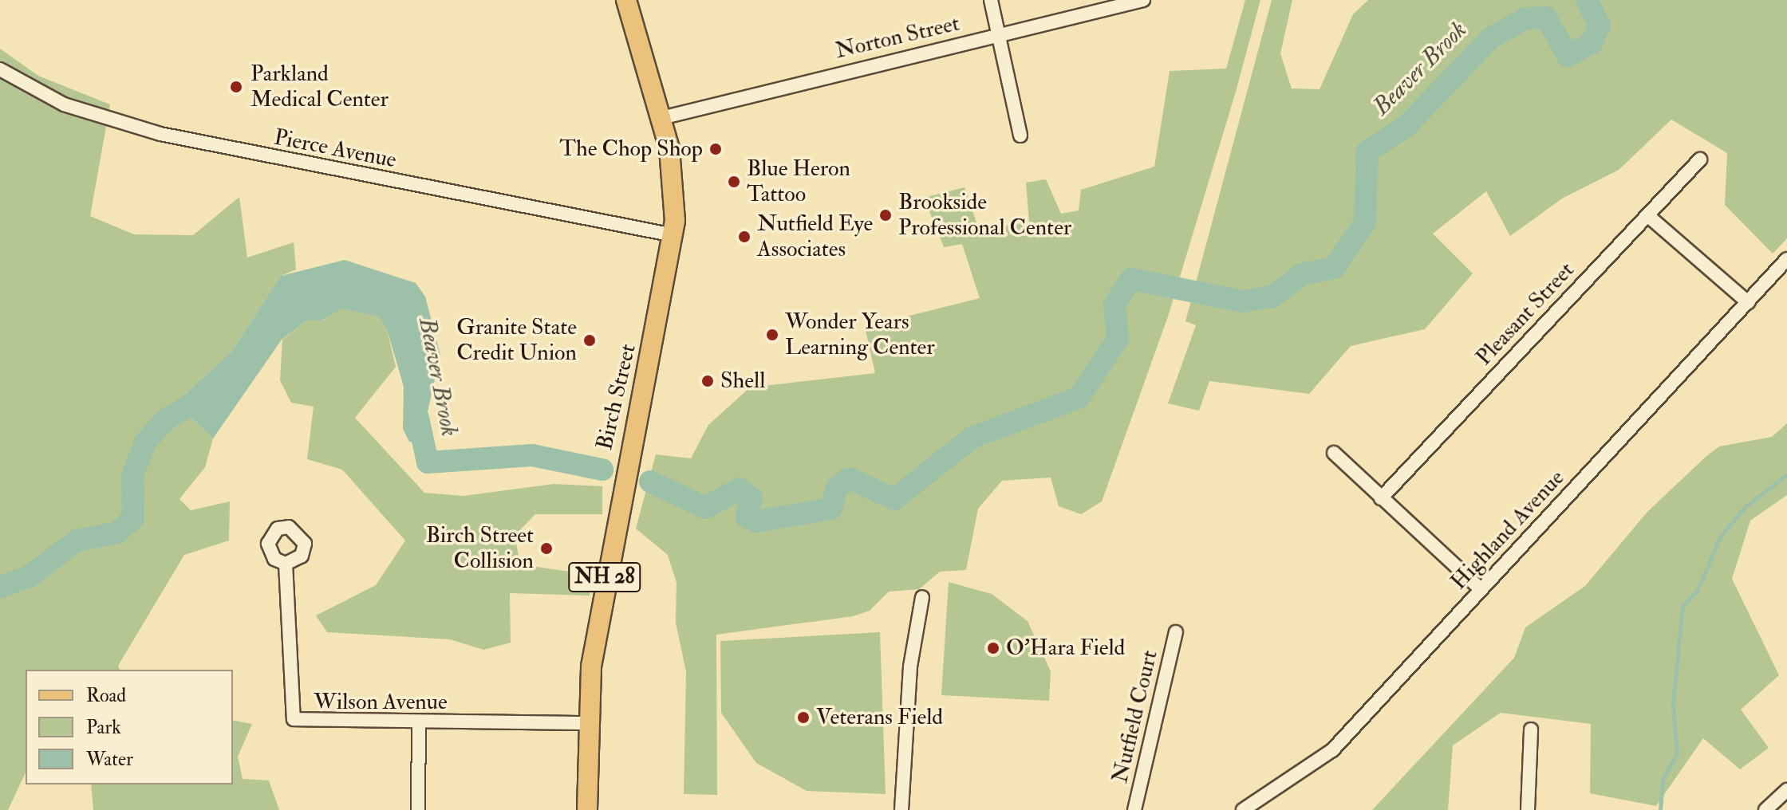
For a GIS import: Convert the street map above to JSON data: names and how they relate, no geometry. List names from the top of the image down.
{
  "streets": {
    "main road": ["Birch Street", "NH 28"],
    "street": [
      "Norton Street",
      "Pierce Avenue",
      "Pleasant Street",
      "Highland Avenue",
      "Wilson Avenue",
      "Nutfield Court"
    ]
  },
  "crossings": [
    ["Norton Street", "Birch Street"],
    ["Pierce Avenue", "Birch Street"],
    ["Birch Street", "Wilson Avenue"]
  ],
  "water": ["Beaver Brook"],
  "places": [
    "Parkland Medical Center",
    "The Chop Shop",
    "Blue Heron Tattoo",
    "Brookside Professional Center",
    "Nutfield Eye Associates",
    "Wonder Years Learning Center",
    "Granite State Credit Union",
    "Shell",
    "Birch Street Collision",
    "O'Hara Field",
    "Veterans Field"
  ],
  "legend": ["Road", "Park", "Water"]
}
